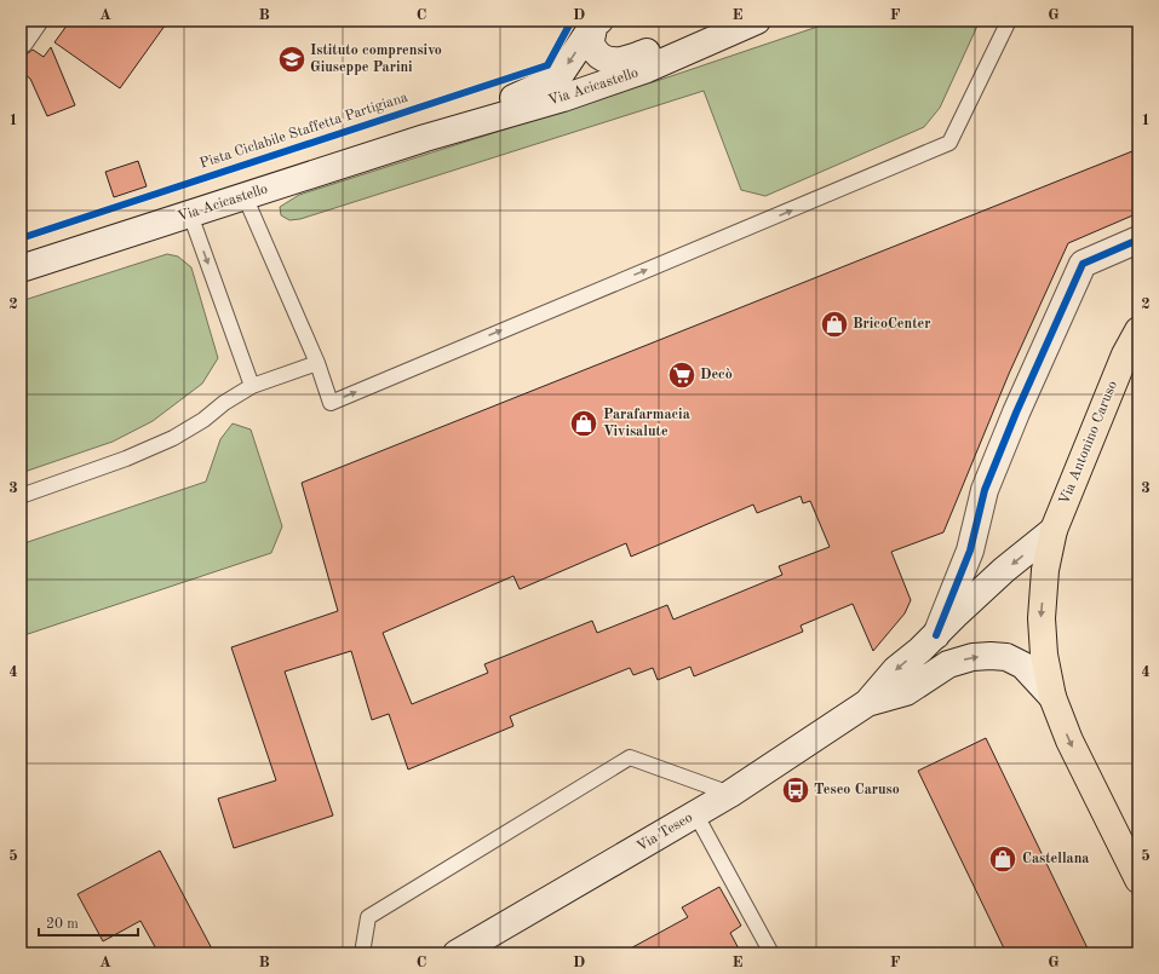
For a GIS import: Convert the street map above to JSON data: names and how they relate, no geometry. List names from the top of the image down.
{
  "streets": {
    "main road": ["Via Acicastello", "Via Antonino Caruso", "Via Teseo"],
    "cycle path": ["Pista Ciclabile Staffetta Partigiana"]
  },
  "one_way": ["Via Antonino Caruso"],
  "places": {
    "school or university": ["Istituto comprensivo Giuseppe Parini"],
    "shop": ["BricoCenter", "Parafarmacia Vivisalute", "Castellana"],
    "supermarket": ["Decò"],
    "bus stop": ["Teseo Caruso"]
  },
  "scale_bar": "20 m",
  "grid": {
    "columns": [
      "A",
      "B",
      "C",
      "D",
      "E",
      "F",
      "G"
    ],
    "rows": [
      "1",
      "2",
      "3",
      "4",
      "5"
    ]
  }
}
